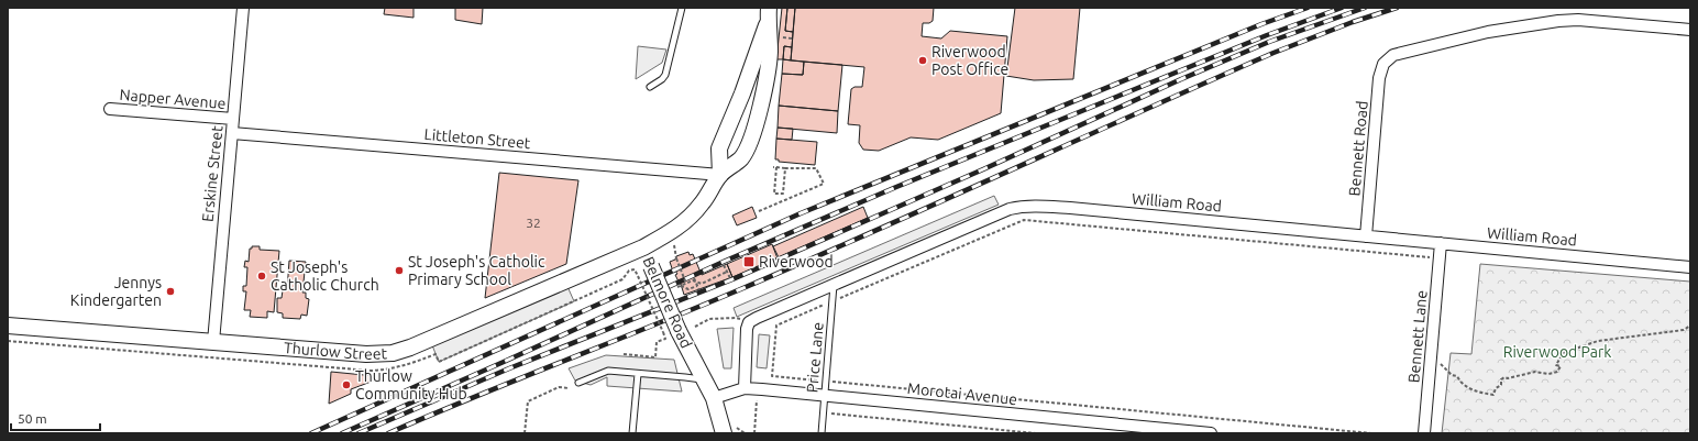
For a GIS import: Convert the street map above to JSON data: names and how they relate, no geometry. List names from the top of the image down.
{
  "streets": {
    "street": [
      "Napper Avenue",
      "Littleton Street",
      "Bennett Road",
      "Erskine Street",
      "William Road",
      "Belmore Road",
      "Bennett Lane",
      "Thurlow Street",
      "Morotai Avenue"
    ],
    "lane": ["Price Lane"]
  },
  "crossings": [
    ["Napper Avenue", "Erskine Street"],
    ["Littleton Street", "Erskine Street"],
    ["Littleton Street", "Belmore Road"],
    ["Bennett Road", "William Road"],
    ["Erskine Street", "Thurlow Street"],
    ["William Road", "Bennett Lane"],
    ["William Road", "Price Lane"],
    ["Belmore Road", "Thurlow Street"],
    ["Belmore Road", "Morotai Avenue"],
    ["Price Lane", "Morotai Avenue"]
  ],
  "parks": ["Riverwood Park"],
  "places": {
    "other": [
      "Riverwood Post Office",
      "St Joseph's Catholic Primary School",
      "St Joseph's Catholic Church",
      "Jennys Kindergarten",
      "Thurlow Community Hub"
    ],
    "transit": ["Riverwood"]
  },
  "house_numbers": ["32"],
  "scale_bar": "50 m"
}
